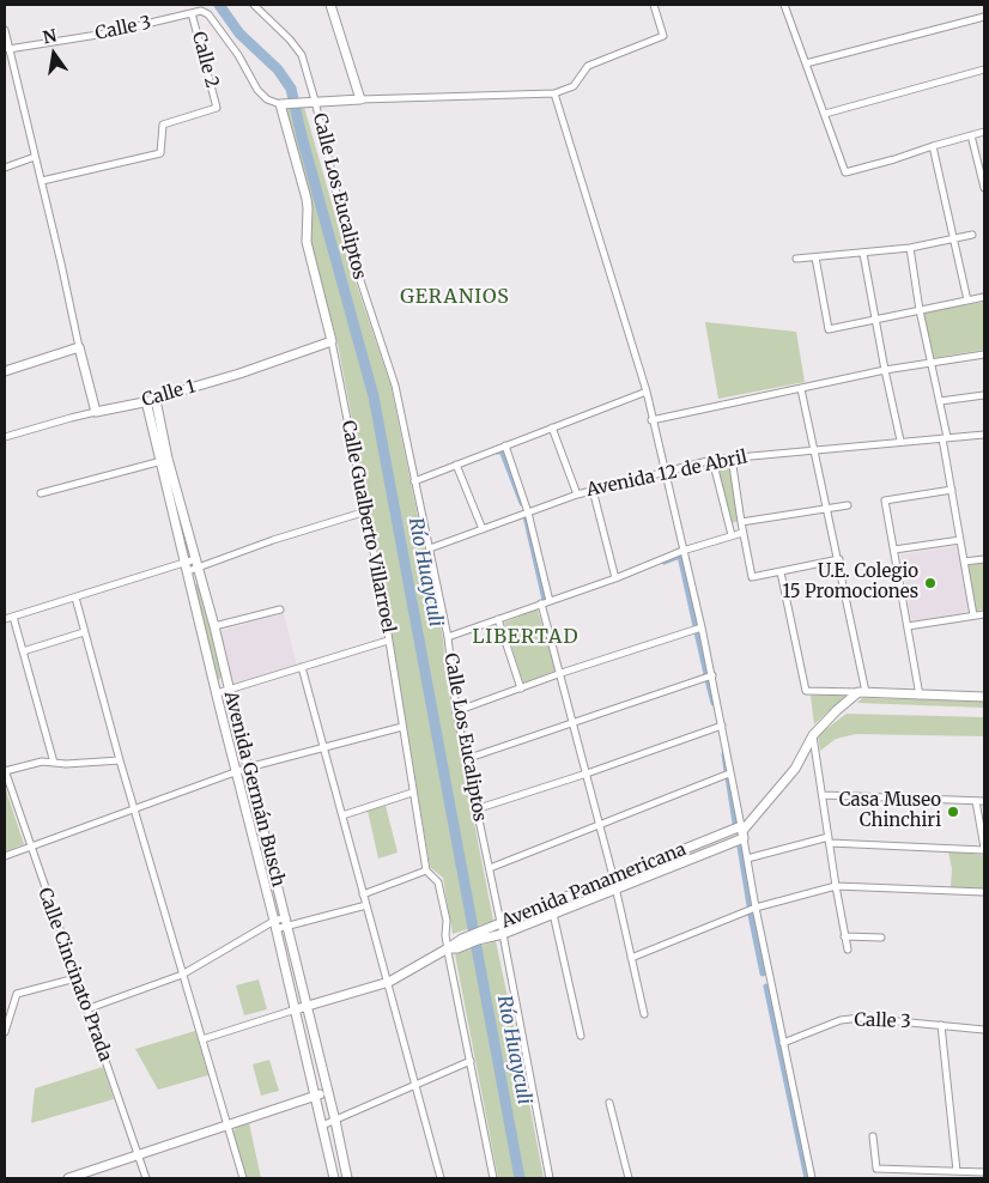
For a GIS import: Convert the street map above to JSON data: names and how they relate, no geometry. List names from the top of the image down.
{
  "streets": {
    "main road": [
      "Calle 1",
      "Calle Gualberto Villarroel",
      "Avenida Germán Busch",
      "Avenida Panamericana"
    ],
    "street": [
      "Calle 3",
      "Calle 2",
      "Calle Los Eucaliptos",
      "Avenida 12 de Abril",
      "Calle Cincinato Prada"
    ]
  },
  "crossings": [
    ["Calle 3", "Calle 2"],
    ["Calle 3", "Calle Gualberto Villarroel"],
    ["Calle Los Eucaliptos", "Avenida 12 de Abril"],
    ["Calle Los Eucaliptos", "Avenida Panamericana"],
    ["Calle 1", "Calle Gualberto Villarroel"],
    ["Calle 1", "Avenida Germán Busch"],
    ["Calle Gualberto Villarroel", "Avenida Panamericana"],
    ["Avenida Germán Busch", "Avenida Panamericana"]
  ],
  "districts": ["GERANIOS", "LIBERTAD"],
  "water": ["Río Huayculi"],
  "places": ["U.E. Colegio 15 Promociones", "Casa Museo Chinchiri"],
  "north": "top"
}
